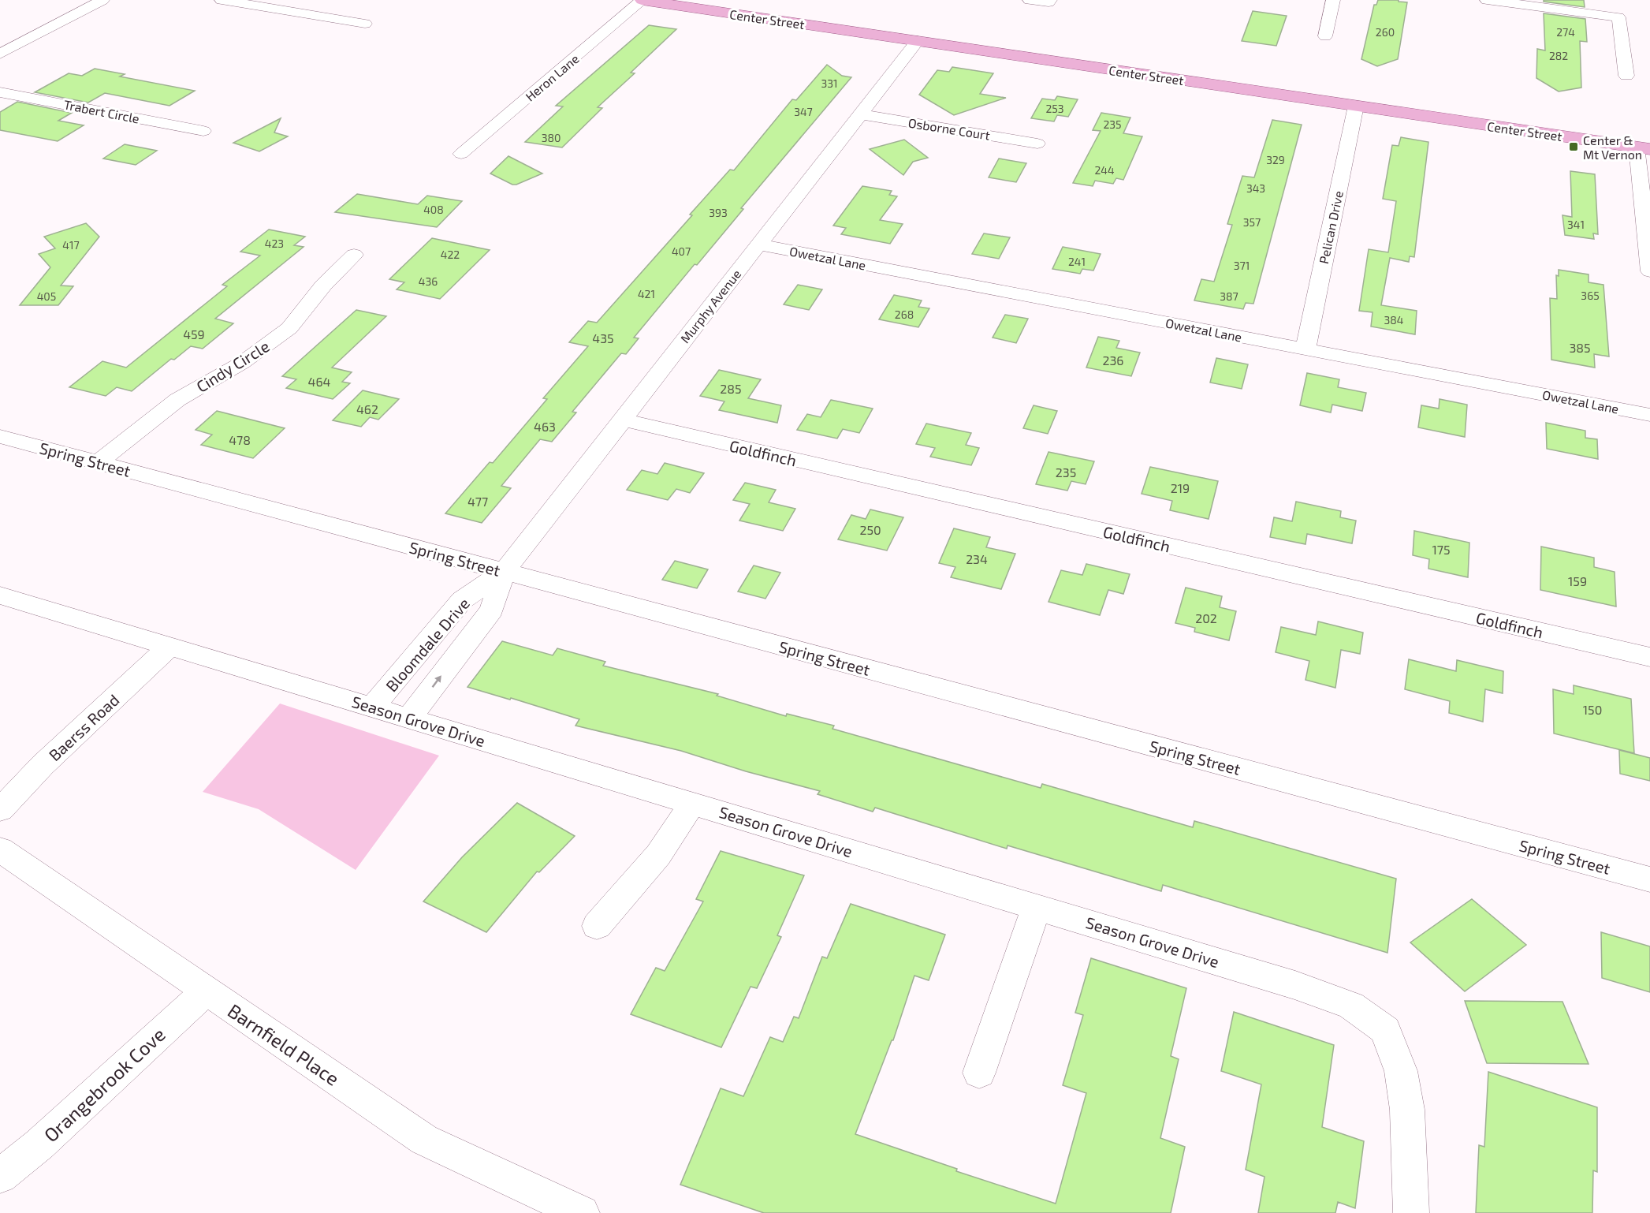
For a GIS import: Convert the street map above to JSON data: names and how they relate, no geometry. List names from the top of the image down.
{
  "streets": {
    "main road": ["Center Street"],
    "street": [
      "Heron Lane",
      "Trabert Circle",
      "Osborne Court",
      "Pelican Drive",
      "Owetzal Lane",
      "Murphy Avenue",
      "Cindy Circle",
      "Goldfinch",
      "Spring Street",
      "Bloomdale Drive",
      "Season Grove Drive",
      "Baerss Road",
      "Barnfield Place",
      "Orangebrook Cove"
    ]
  },
  "crossings": [
    ["Center Street", "Heron Lane"],
    ["Center Street", "Pelican Drive"],
    ["Center Street", "Murphy Avenue"],
    ["Osborne Court", "Murphy Avenue"],
    ["Pelican Drive", "Owetzal Lane"],
    ["Owetzal Lane", "Murphy Avenue"],
    ["Murphy Avenue", "Goldfinch"],
    ["Murphy Avenue", "Spring Street"],
    ["Murphy Avenue", "Bloomdale Drive"],
    ["Cindy Circle", "Spring Street"],
    ["Spring Street", "Bloomdale Drive"],
    ["Bloomdale Drive", "Season Grove Drive"],
    ["Season Grove Drive", "Baerss Road"],
    ["Barnfield Place", "Orangebrook Cove"]
  ],
  "places": {
    "transit": ["Center & Mt Vernon"]
  },
  "house_numbers": [
    "260",
    "274",
    "282",
    "331",
    "253",
    "347",
    "235",
    "380",
    "329",
    "244",
    "343",
    "408",
    "393",
    "357",
    "341",
    "423",
    "417",
    "407",
    "422",
    "241",
    "371",
    "436",
    "421",
    "365",
    "405",
    "387",
    "268",
    "384",
    "459",
    "435",
    "385",
    "236",
    "464",
    "285",
    "462",
    "463",
    "478",
    "235",
    "219",
    "477",
    "250",
    "175",
    "234",
    "159",
    "202",
    "150"
  ]
}
